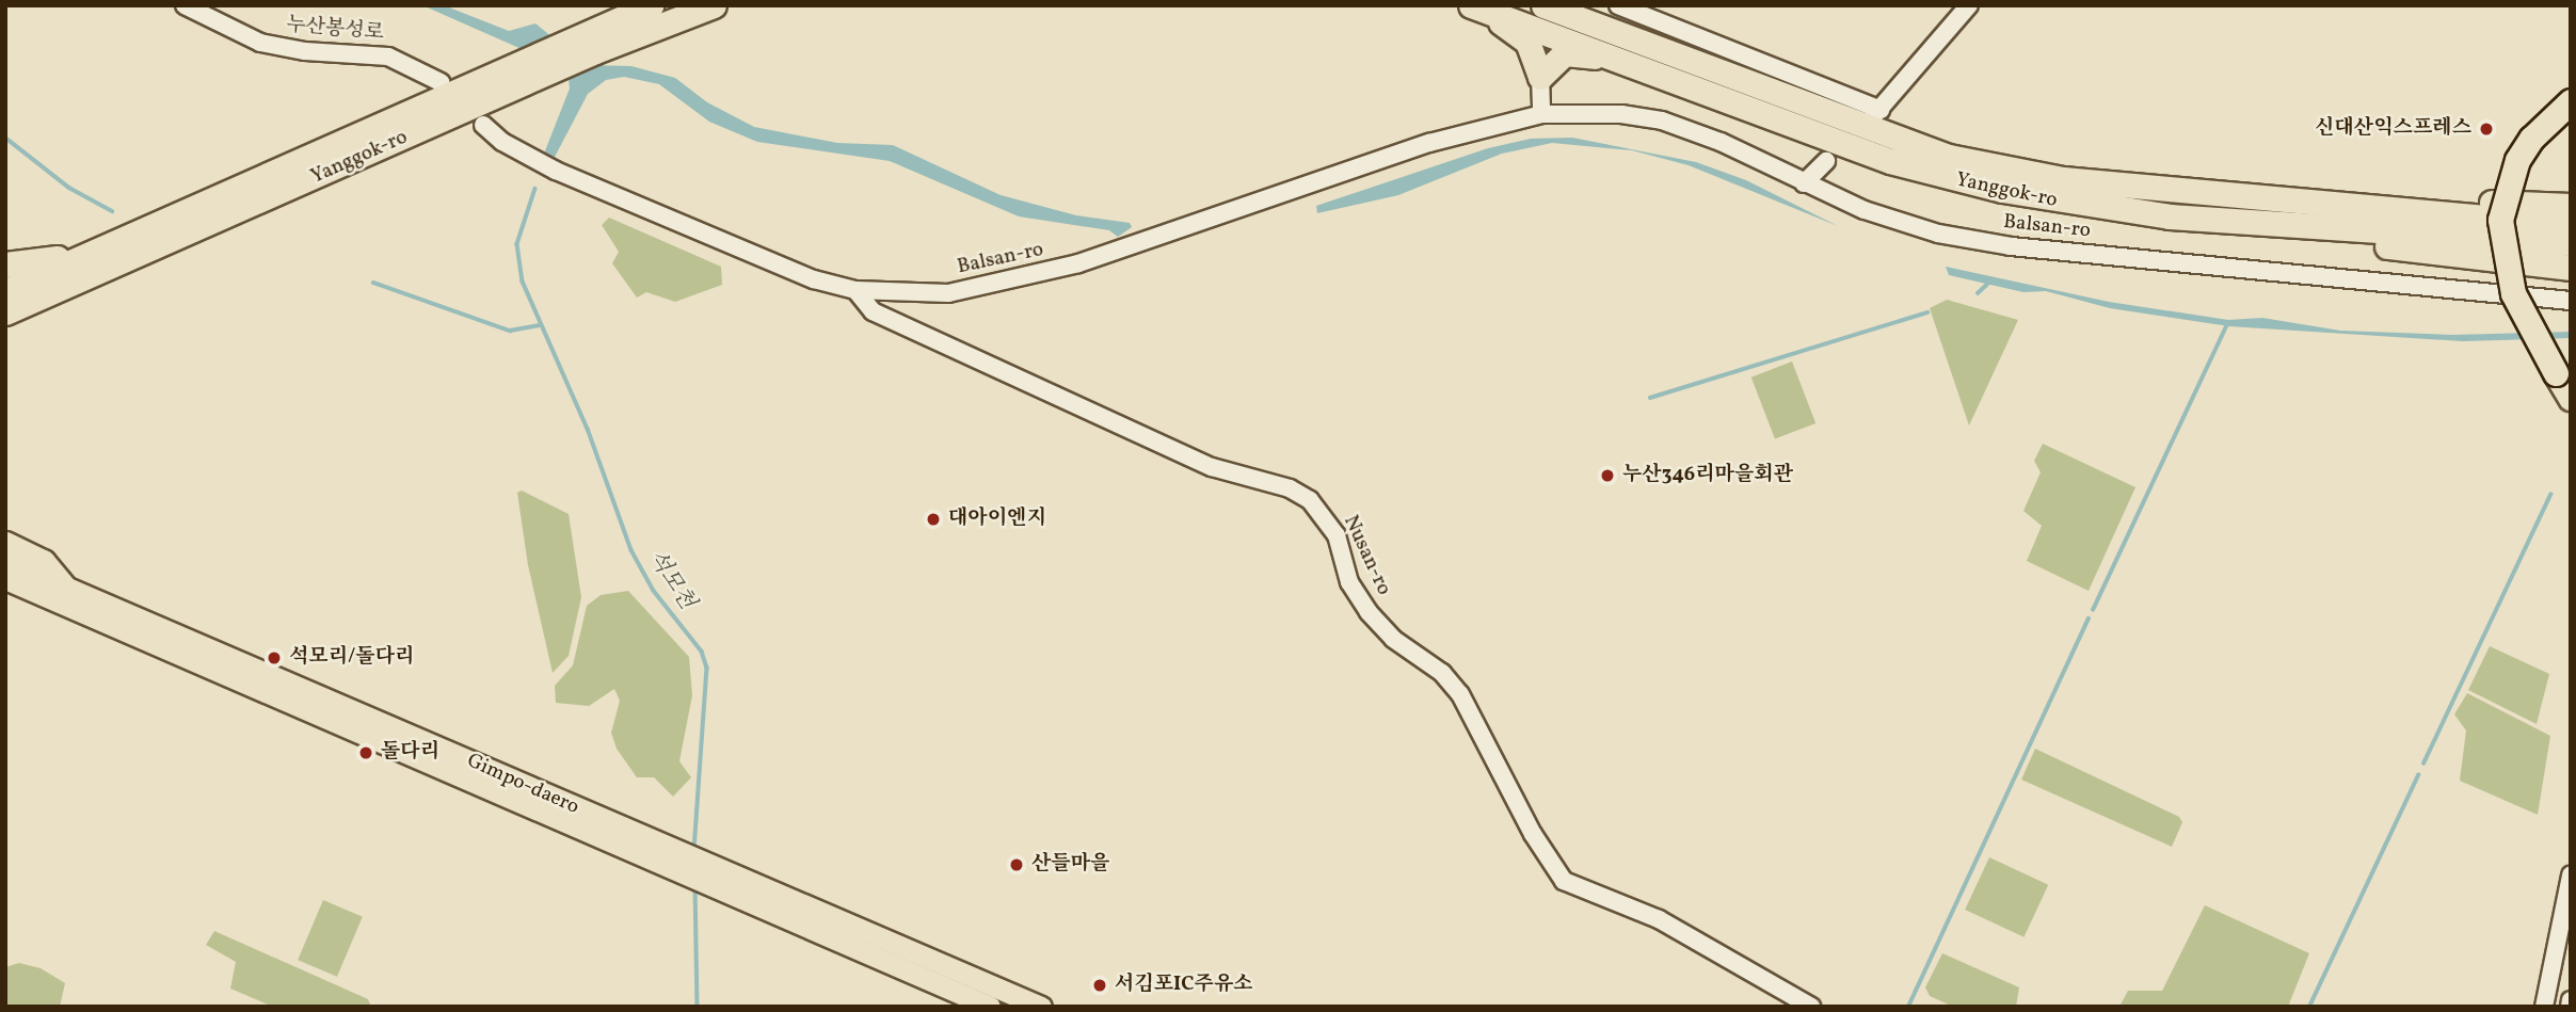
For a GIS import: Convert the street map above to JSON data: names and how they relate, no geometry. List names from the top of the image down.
{
  "streets": {
    "highway": ["Yanggok-ro"],
    "main road": ["Gimpo-daero"],
    "street": ["누산봉성로", "Balsan-ro", "Nusan-ro"]
  },
  "crossings": [
    ["Balsan-ro", "Nusan-ro"]
  ],
  "water": ["석모천"],
  "places": [
    "신대산익스프레스",
    "누산346리마을회관",
    "대아이엔지",
    "석모리/돌다리",
    "돌다리",
    "산들마을",
    "서김포IC주유소"
  ]
}
